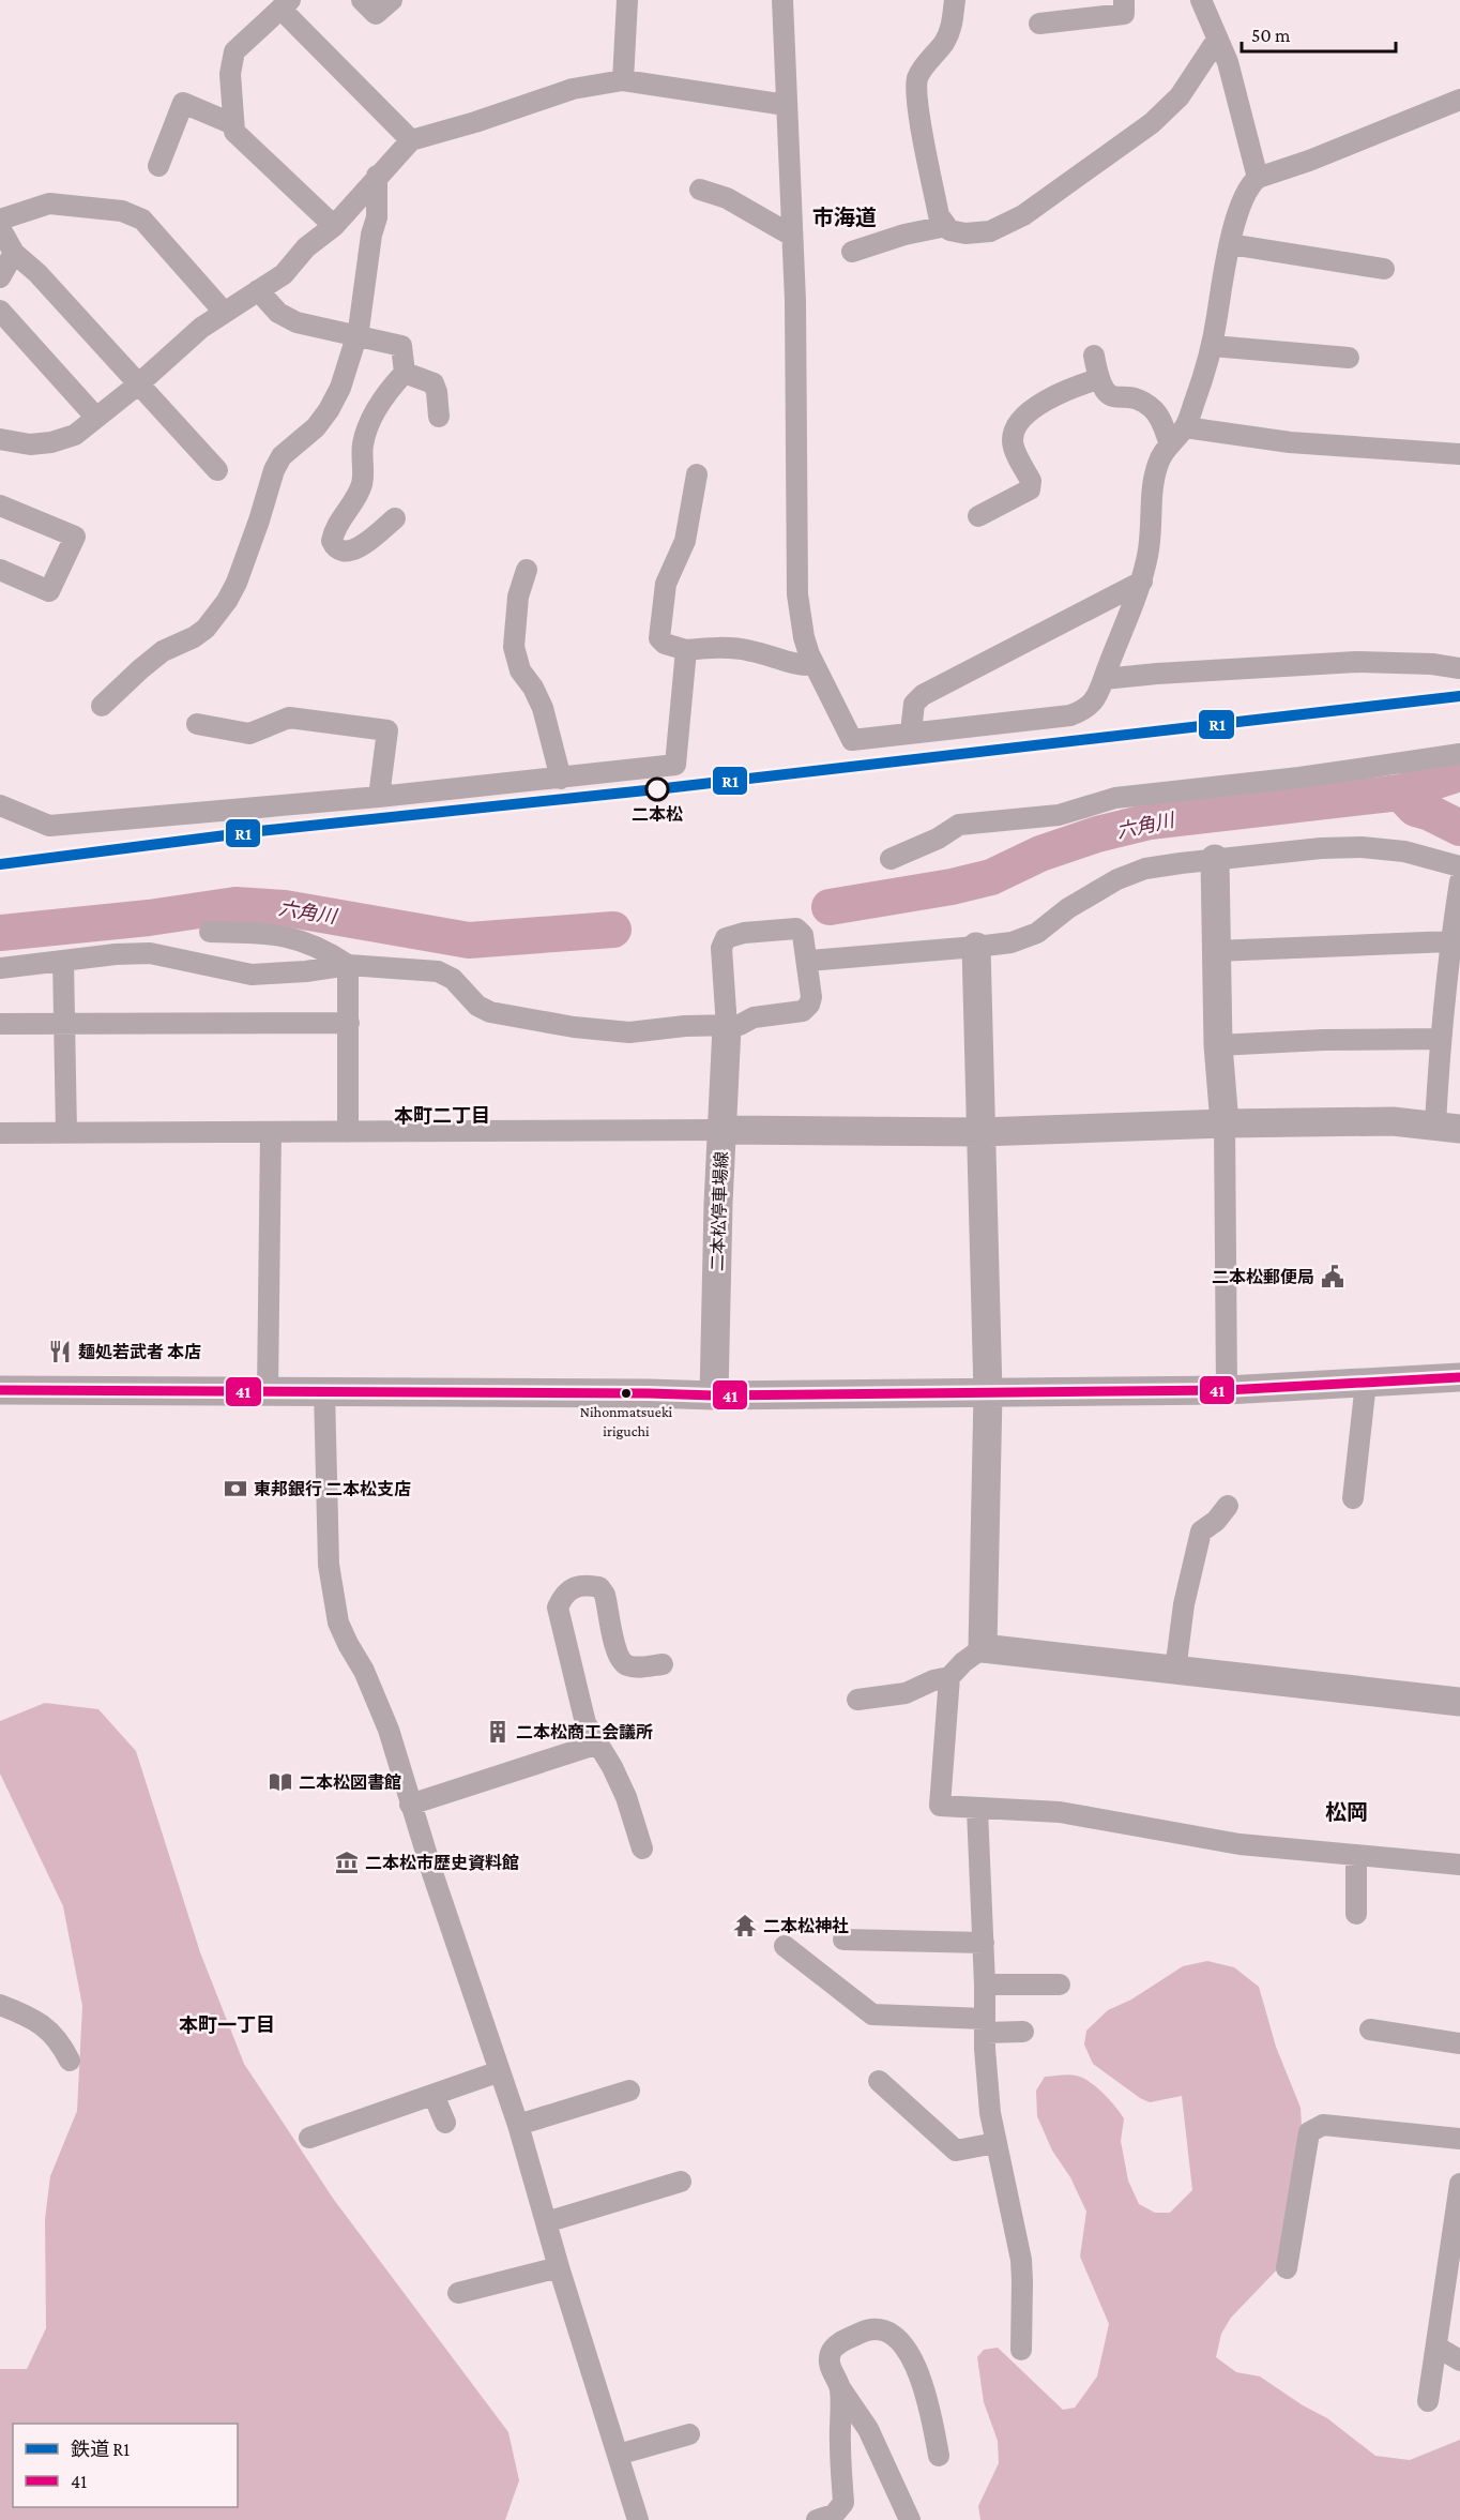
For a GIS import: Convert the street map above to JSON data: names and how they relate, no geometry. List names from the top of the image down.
{
  "streets": {
    "street": ["二本松停車場線"]
  },
  "districts": [
    "市海道",
    "本町二丁目",
    "松岡",
    "本町一丁目"
  ],
  "water": ["六角川"],
  "places": {
    "other": ["二本松", "Nihonmatsueki iriguchi"],
    "public building": ["二本松郵便局"],
    "restaurant": ["麺処若武者 本店"],
    "bank": ["東邦銀行 二本松支店"],
    "building": ["二本松商工会議所"],
    "library": ["二本松図書館"],
    "museum": ["二本松市歴史資料館"],
    "temple": ["二本松神社"]
  },
  "lines": ["rail line R1", "transit line 41"],
  "legend": ["鉄道 R1", "41"],
  "scale_bar": "50 m"
}
